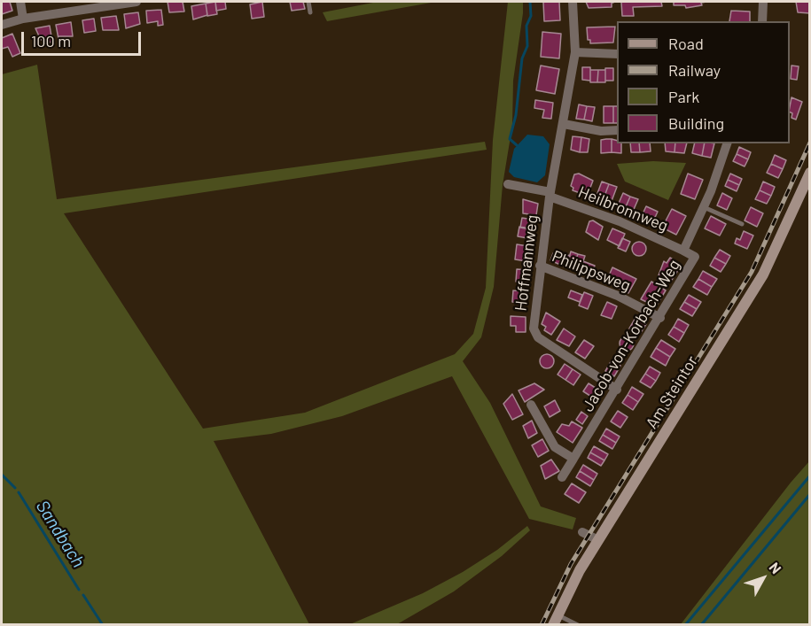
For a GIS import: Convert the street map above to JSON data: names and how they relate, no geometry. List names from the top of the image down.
{
  "streets": {
    "street": [
      "Heilbronnweg",
      "Hoffmannweg",
      "Philippsweg",
      "Jacob-von-Korbach-Weg",
      "Am Steintor"
    ]
  },
  "crossings": [
    ["Heilbronnweg", "Hoffmannweg"],
    ["Heilbronnweg", "Jacob-von-Korbach-Weg"],
    ["Hoffmannweg", "Philippsweg"],
    ["Hoffmannweg", "Jacob-von-Korbach-Weg"],
    ["Philippsweg", "Jacob-von-Korbach-Weg"]
  ],
  "water": ["Sandbach"],
  "legend": [
    "Road",
    "Railway",
    "Park",
    "Building"
  ],
  "scale_bar": "100 m",
  "north": "top right"
}
